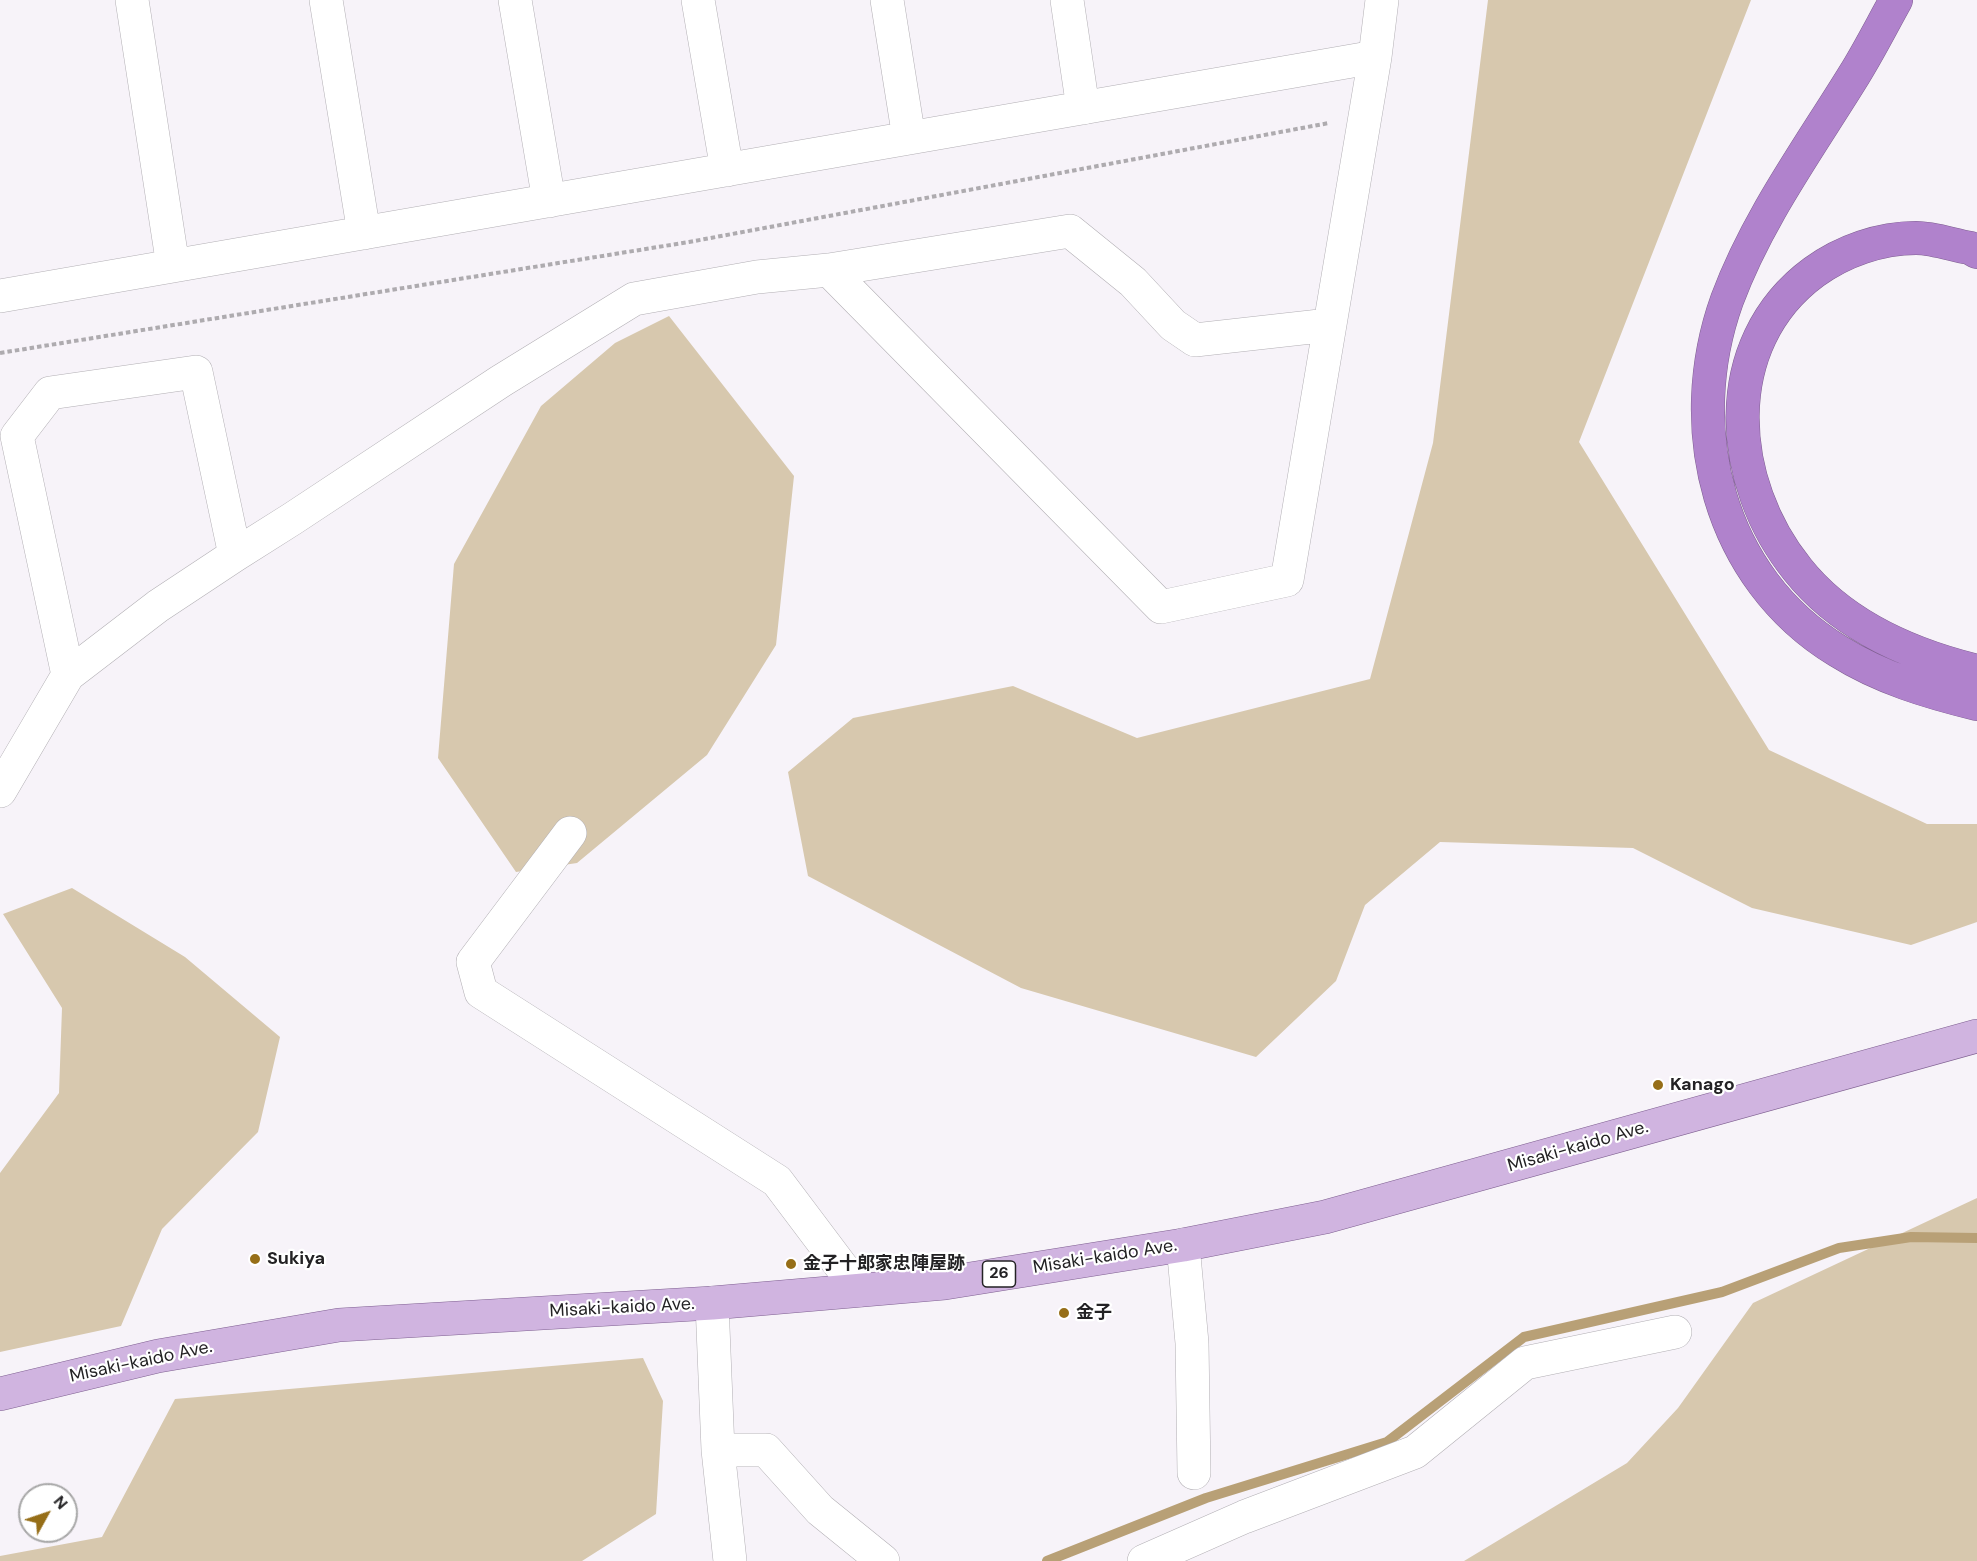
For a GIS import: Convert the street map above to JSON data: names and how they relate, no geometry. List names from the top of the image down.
{
  "streets": {
    "main road": ["Misaki-kaido Ave.", "26"]
  },
  "places": [
    "Kanago",
    "Sukiya",
    "金子十郎家忠陣屋跡",
    "金子"
  ],
  "north": "top right"
}
